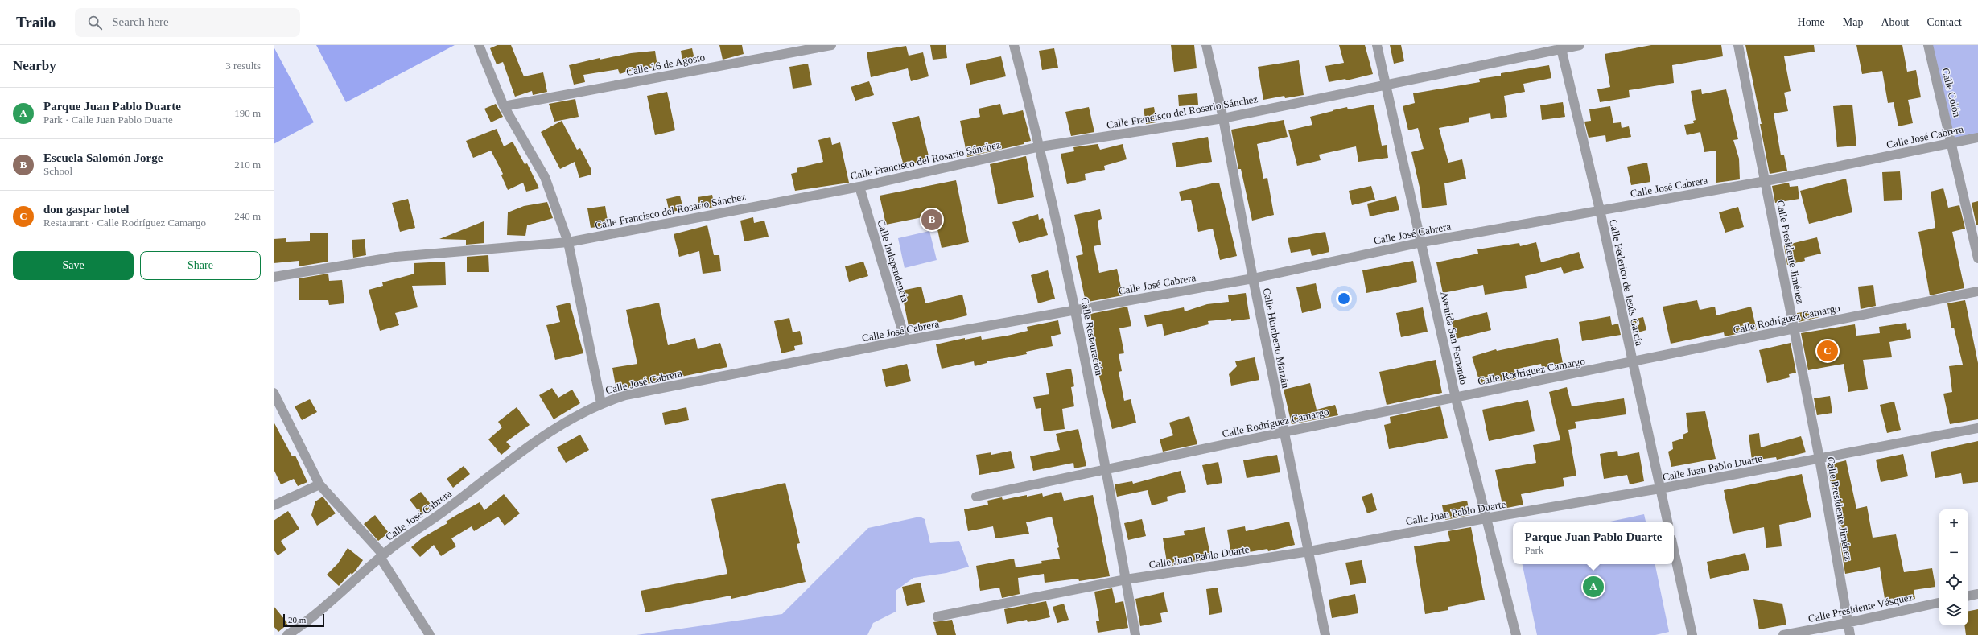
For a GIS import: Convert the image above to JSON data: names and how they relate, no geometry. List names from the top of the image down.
{
  "streets": {
    "street": [
      "Calle 16 de Agosto",
      "Calle Colón",
      "Calle Francisco del Rosario Sánchez",
      "Calle José Cabrera",
      "Calle Presidente Jiménez",
      "Calle Independencia",
      "Calle Federico de Jesús García",
      "Calle Rodríguez Camargo",
      "Calle Restauración",
      "Calle Humberto Marzán",
      "Avenida San Fernando",
      "Calle Juan Pablo Duarte",
      "Calle Presidente Vásquez"
    ]
  },
  "crossings": [
    ["Calle Colón", "Calle José Cabrera"],
    ["Calle Francisco del Rosario Sánchez", "Calle Independencia"],
    ["Calle Francisco del Rosario Sánchez", "Calle Federico de Jesús García"],
    ["Calle Francisco del Rosario Sánchez", "Calle Restauración"],
    ["Calle Francisco del Rosario Sánchez", "Calle Humberto Marzán"],
    ["Calle Francisco del Rosario Sánchez", "Avenida San Fernando"],
    ["Calle José Cabrera", "Calle Presidente Jiménez"],
    ["Calle José Cabrera", "Calle Independencia"],
    ["Calle José Cabrera", "Calle Federico de Jesús García"],
    ["Calle José Cabrera", "Calle Restauración"],
    ["Calle José Cabrera", "Calle Humberto Marzán"],
    ["Calle José Cabrera", "Avenida San Fernando"],
    ["Calle Presidente Jiménez", "Calle Rodríguez Camargo"],
    ["Calle Presidente Jiménez", "Calle Juan Pablo Duarte"],
    ["Calle Presidente Jiménez", "Calle Presidente Vásquez"],
    ["Calle Federico de Jesús García", "Calle Rodríguez Camargo"],
    ["Calle Federico de Jesús García", "Calle Juan Pablo Duarte"],
    ["Calle Rodríguez Camargo", "Calle Restauración"],
    ["Calle Rodríguez Camargo", "Calle Humberto Marzán"],
    ["Calle Rodríguez Camargo", "Avenida San Fernando"],
    ["Calle Restauración", "Calle Juan Pablo Duarte"],
    ["Calle Humberto Marzán", "Calle Juan Pablo Duarte"],
    ["Avenida San Fernando", "Calle Juan Pablo Duarte"]
  ],
  "scale_bar": "20 m",
  "page": {
    "header": "Trailo",
    "search": "Search here",
    "nav": [
      "Home",
      "Map",
      "About",
      "Contact"
    ],
    "heading": ["Nearby", "3 results"],
    "list": [
      {
        "mark": "A",
        "name": "Parque Juan Pablo Duarte",
        "note": "Park · Calle Juan Pablo Duarte",
        "value": "190 m"
      },
      {
        "mark": "B",
        "name": "Escuela Salomón Jorge",
        "note": "School",
        "value": "210 m"
      },
      {
        "mark": "C",
        "name": "don gaspar hotel",
        "note": "Restaurant · Calle Rodríguez Camargo",
        "value": "240 m"
      }
    ],
    "pins": ["B", "C", "A"],
    "buttons": ["Save", "Share"],
    "map_buttons": ["+", "−"],
    "popup": ["Parque Juan Pablo Duarte", "Park"],
    "scale": "20 m"
  }
}
